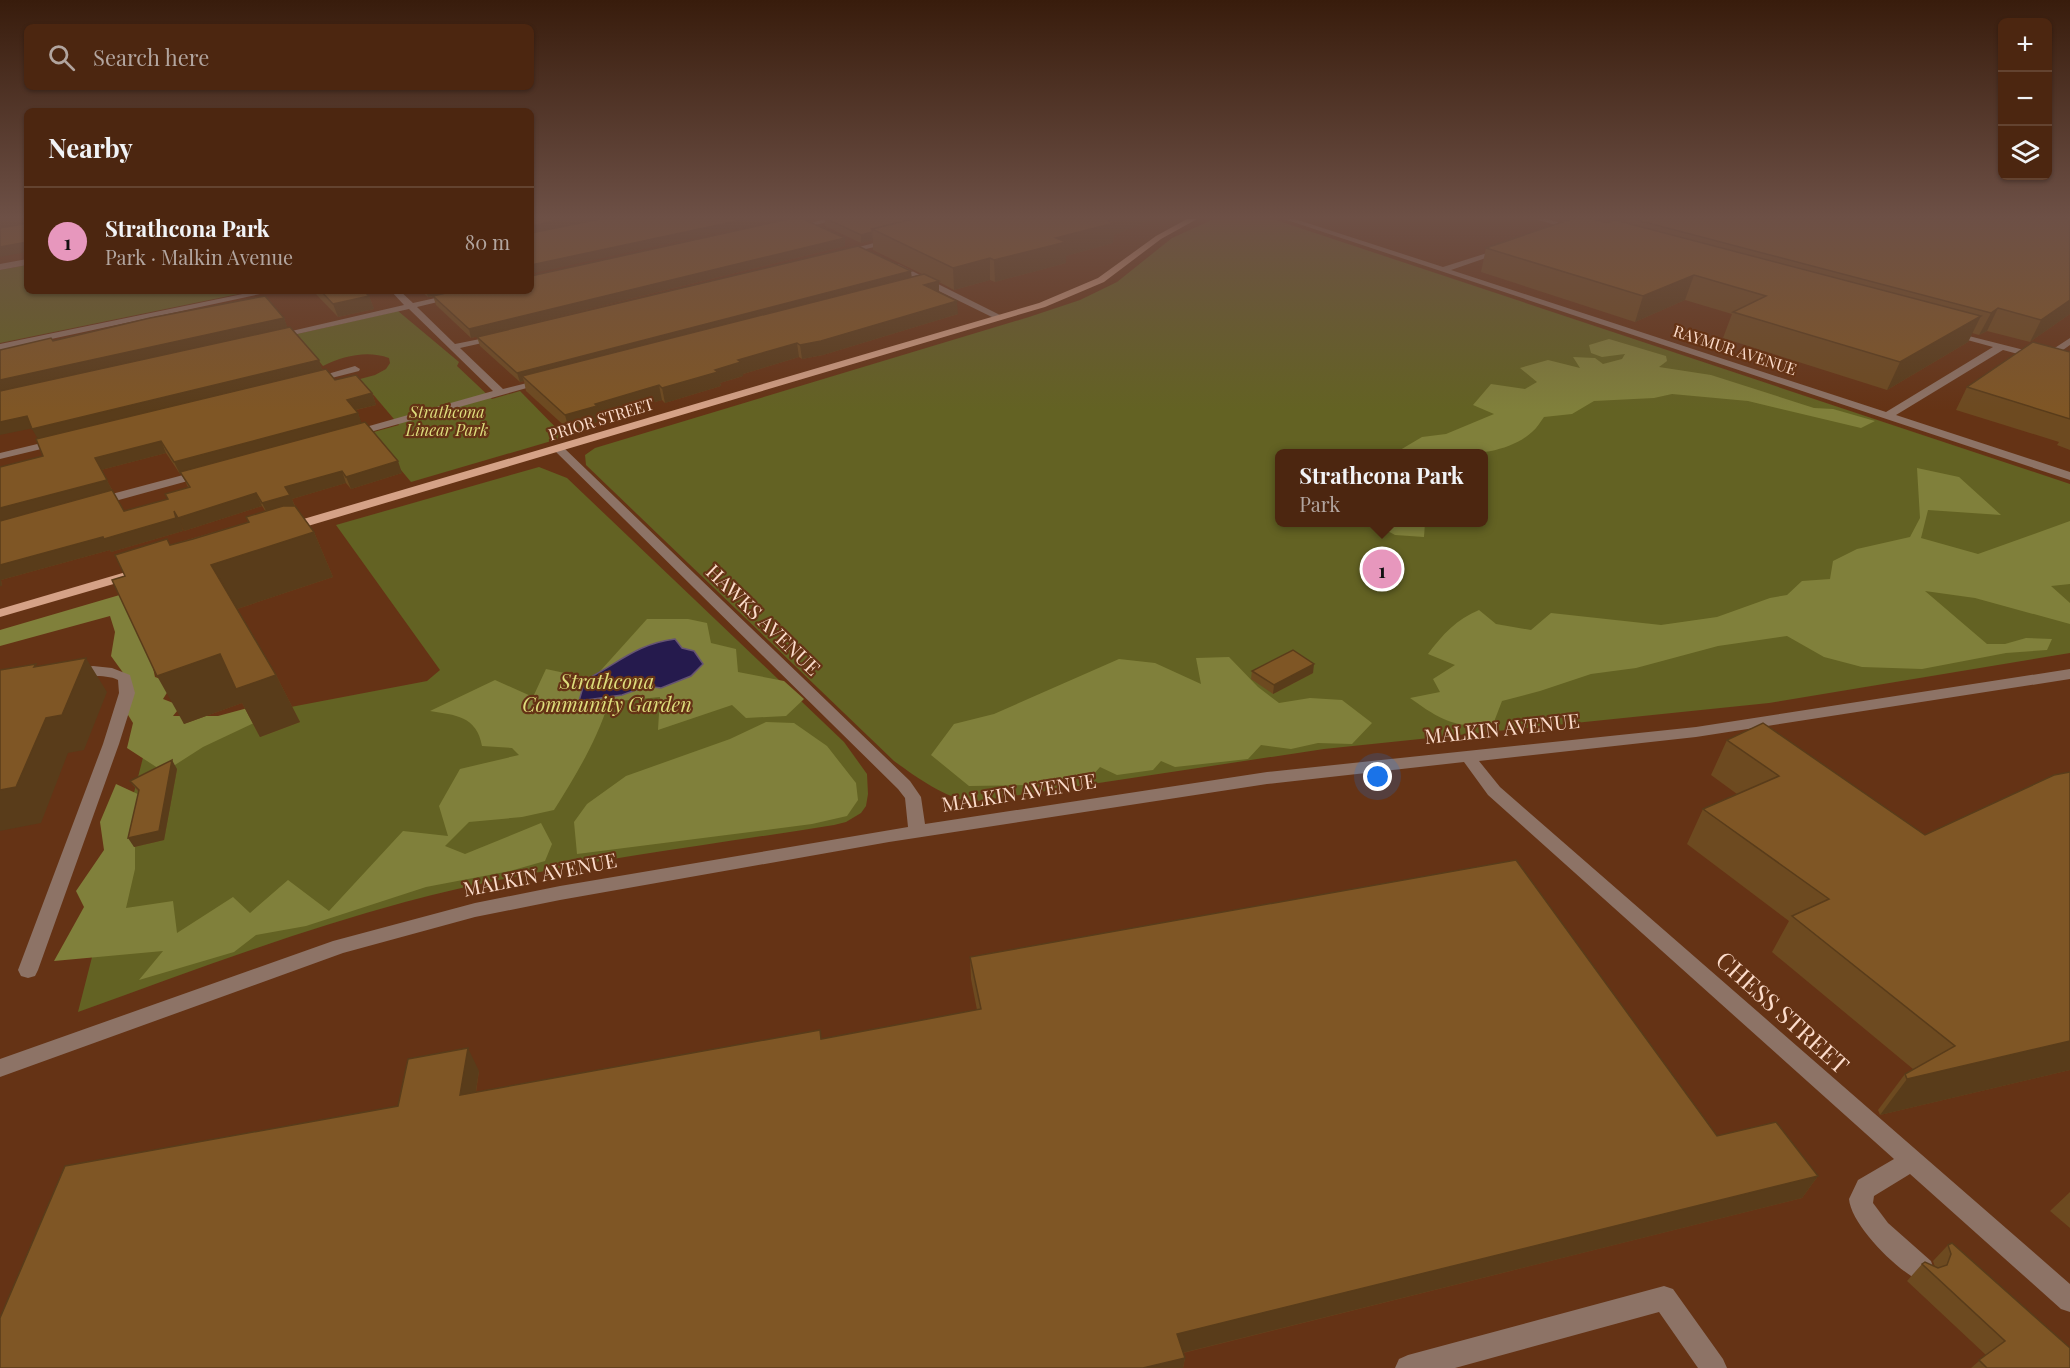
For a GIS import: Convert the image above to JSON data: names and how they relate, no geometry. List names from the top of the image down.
{
  "streets": {
    "main road": ["PRIOR STREET"],
    "street": [
      "RAYMUR AVENUE",
      "HAWKS AVENUE",
      "MALKIN AVENUE",
      "CHESS STREET"
    ]
  },
  "crossings": [
    ["PRIOR STREET", "HAWKS AVENUE"],
    ["HAWKS AVENUE", "MALKIN AVENUE"],
    ["MALKIN AVENUE", "CHESS STREET"]
  ],
  "parks": ["Strathcona Linear Park", "Strathcona Community Garden"],
  "page": {
    "map_buttons": ["+", "−"],
    "search": "Search here",
    "heading": "Nearby",
    "list": [
      {
        "mark": "1",
        "name": "Strathcona Park",
        "note": "Park · Malkin Avenue",
        "value": "80 m"
      }
    ],
    "popup": ["Strathcona Park", "Park"],
    "pins": "1"
  }
}
